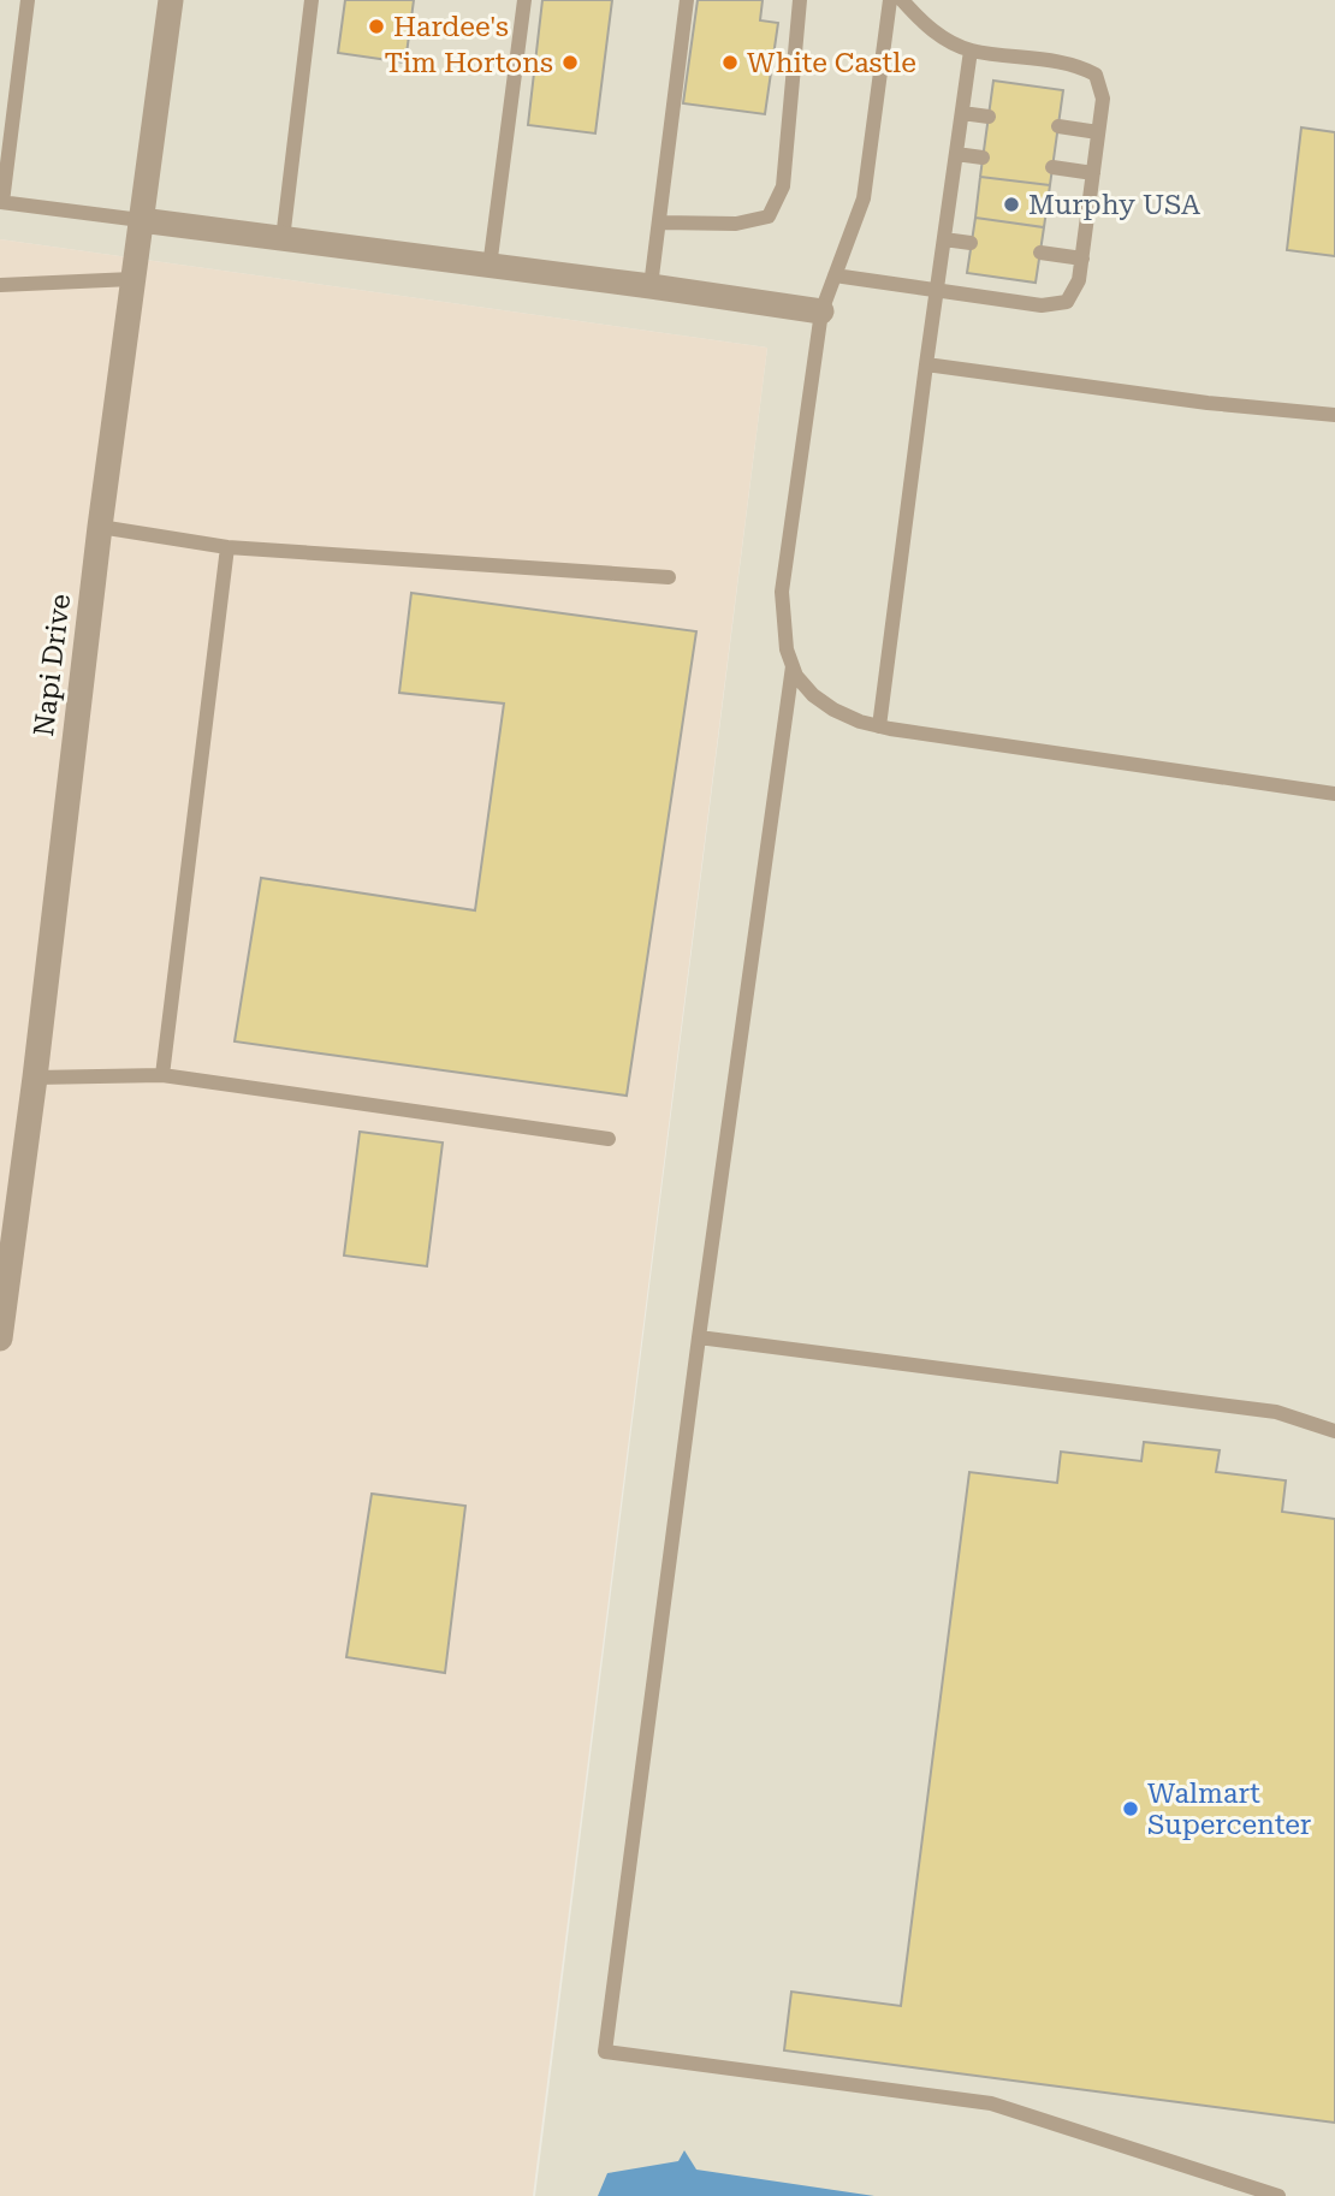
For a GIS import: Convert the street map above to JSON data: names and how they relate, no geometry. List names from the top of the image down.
{
  "streets": {
    "street": ["Napi Drive"]
  },
  "places": [
    "Hardee's",
    "Tim Hortons",
    "White Castle",
    "Murphy USA",
    "Walmart Supercenter"
  ]
}
